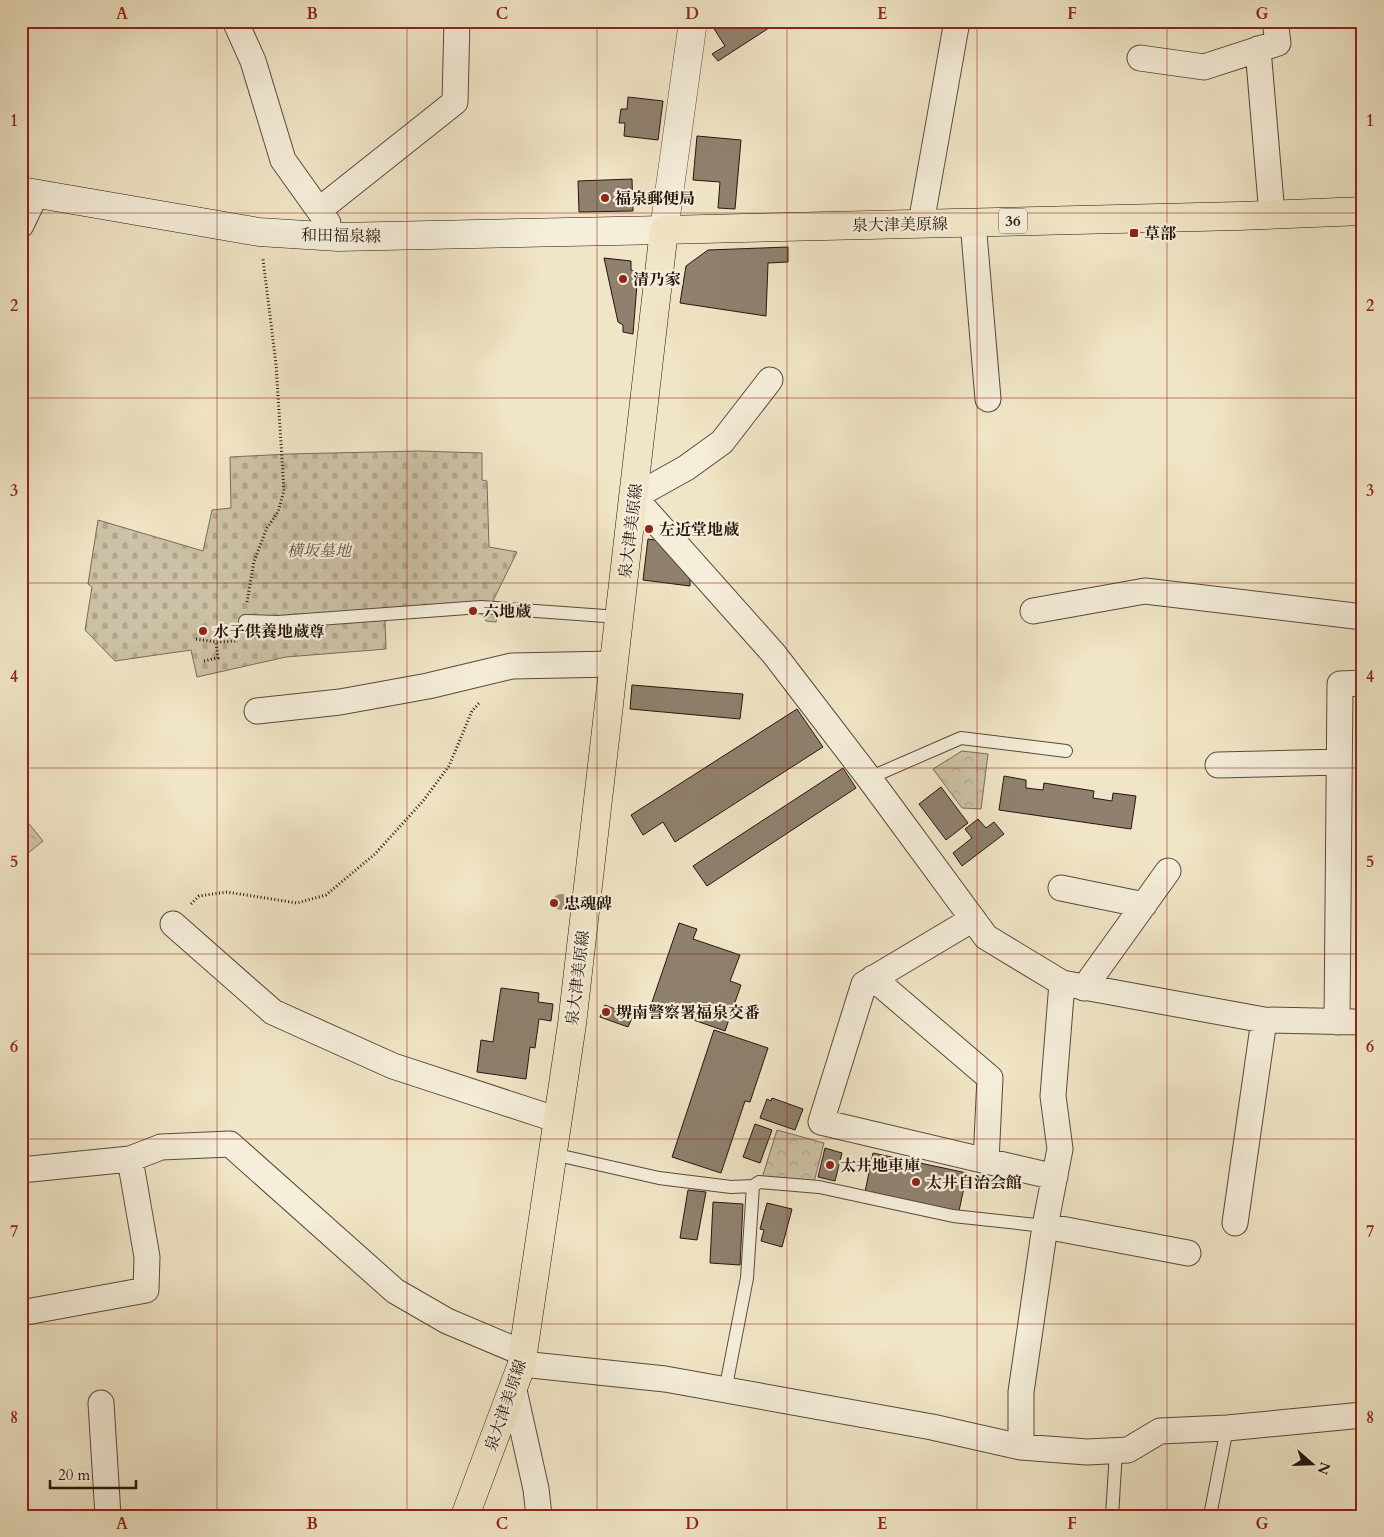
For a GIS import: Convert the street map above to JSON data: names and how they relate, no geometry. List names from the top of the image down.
{
  "streets": {
    "main road": ["36", "泉大津美原線", "和田福泉線"]
  },
  "crossings": [
    ["泉大津美原線", "和田福泉線"]
  ],
  "parks": ["横坂墓地"],
  "places": {
    "other": [
      "福泉郵便局",
      "清乃家",
      "左近堂地蔵",
      "六地蔵",
      "水子供養地蔵尊",
      "忠魂碑",
      "堺南警察署福泉交番",
      "太井地車庫",
      "太井自治会館"
    ],
    "transit": ["草部"]
  },
  "scale_bar": "20 m",
  "north": "right",
  "grid": {
    "columns": [
      "A",
      "B",
      "C",
      "D",
      "E",
      "F",
      "G"
    ],
    "rows": [
      "1",
      "2",
      "3",
      "4",
      "5",
      "6",
      "7",
      "8"
    ]
  }
}
